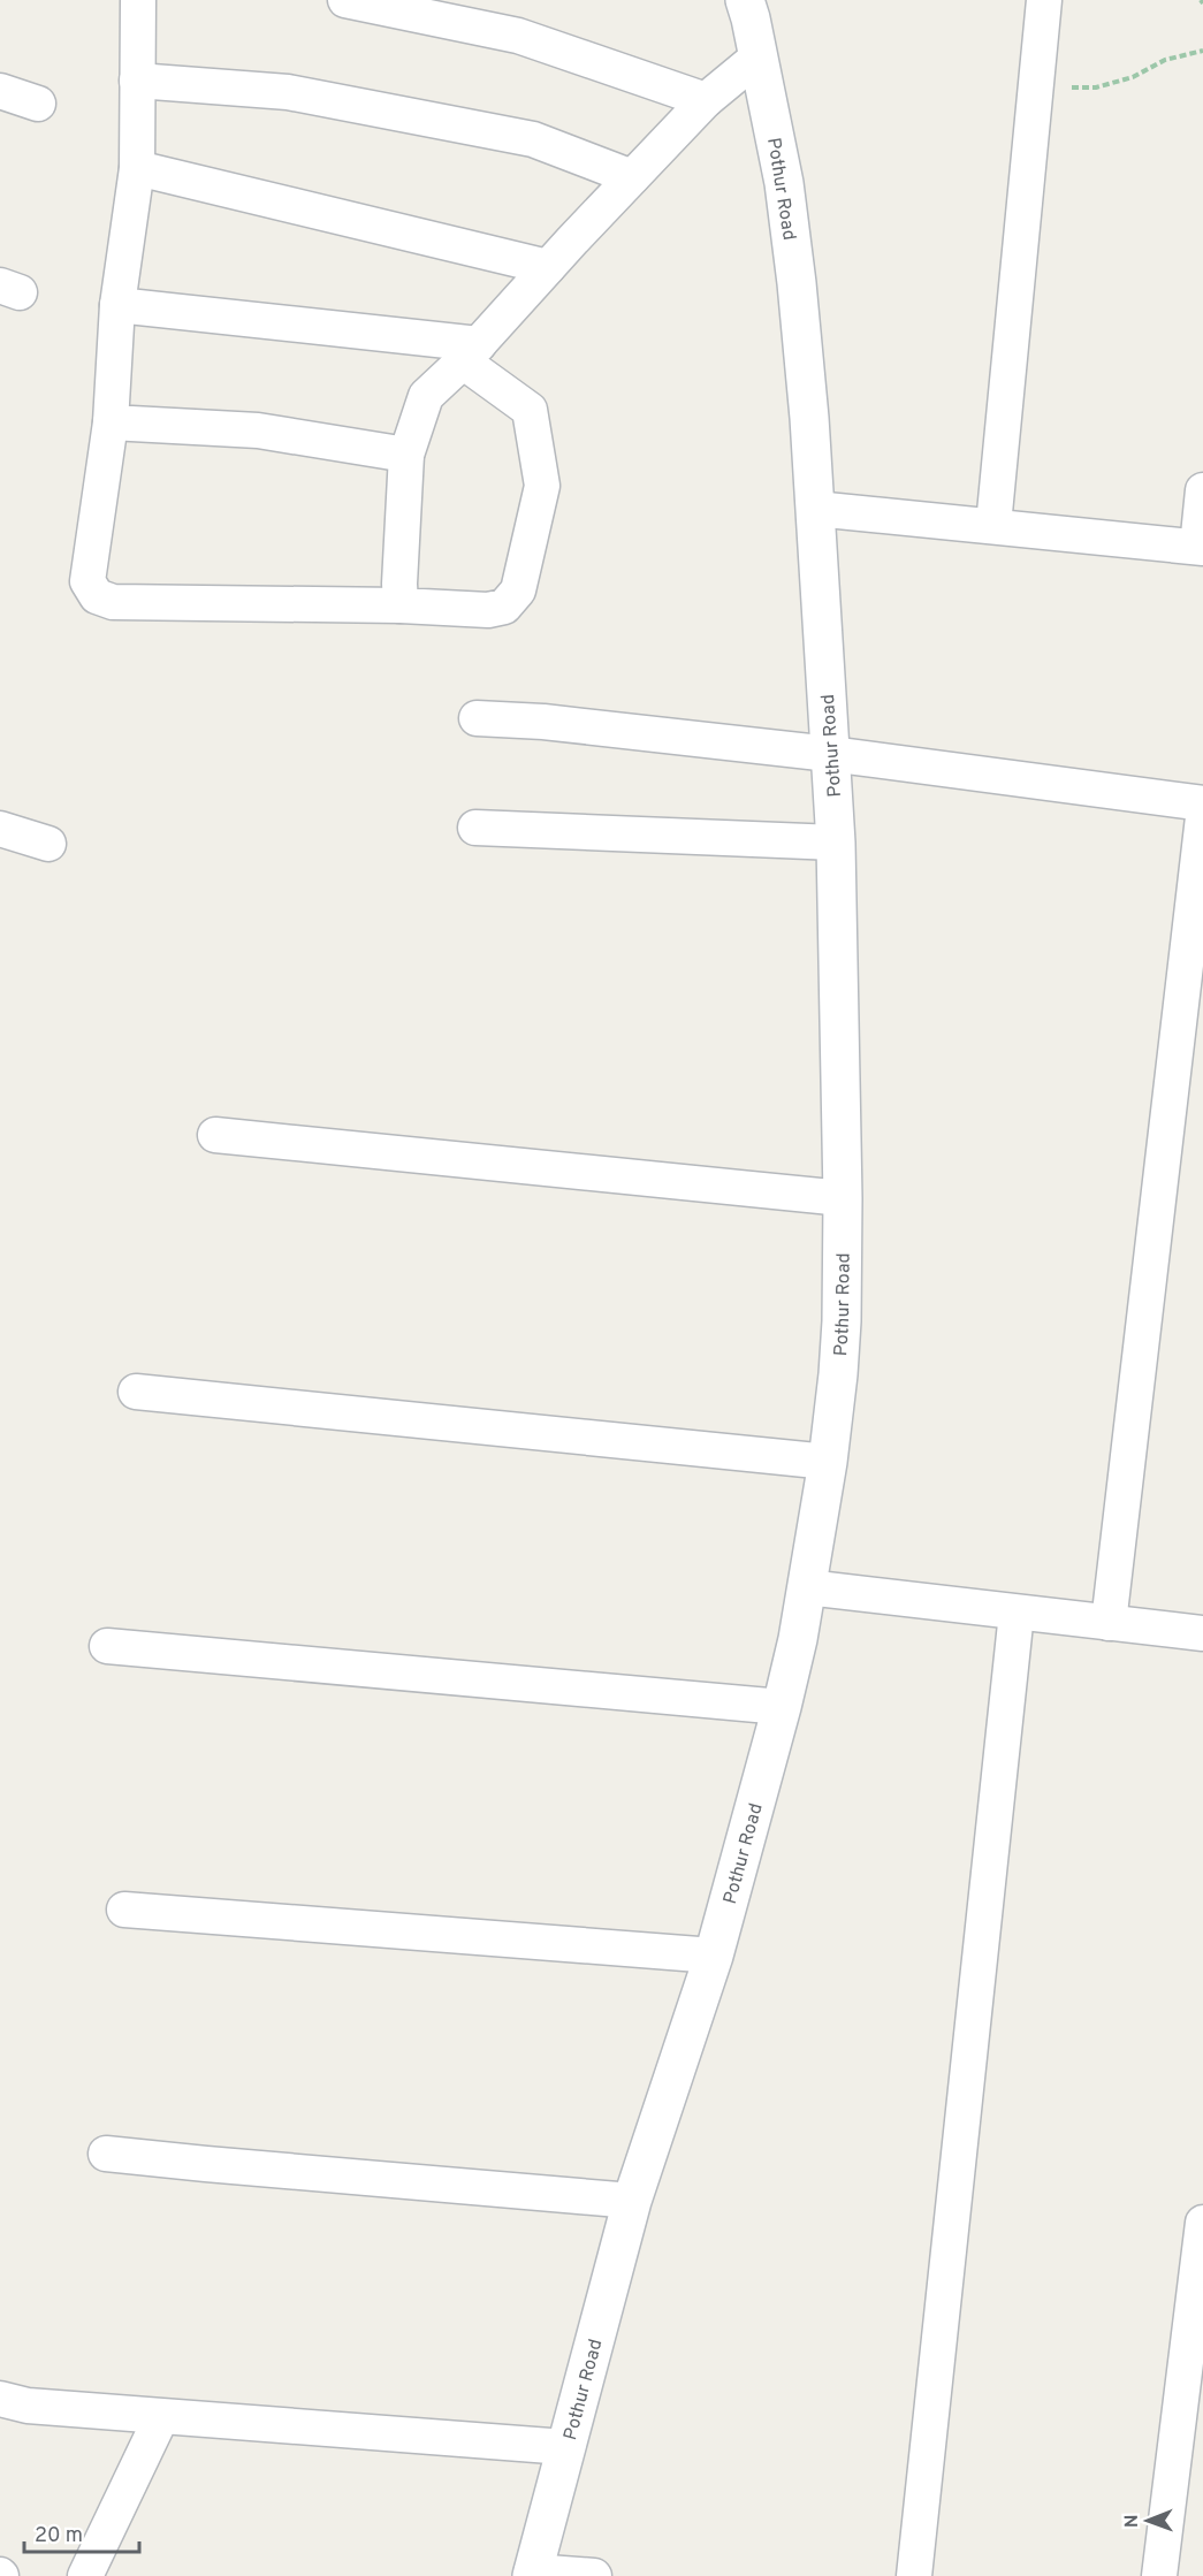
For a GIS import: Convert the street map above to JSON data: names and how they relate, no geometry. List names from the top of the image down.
{
  "streets": {
    "street": ["Pothur Road"]
  },
  "scale_bar": "20 m",
  "north": "left"
}
